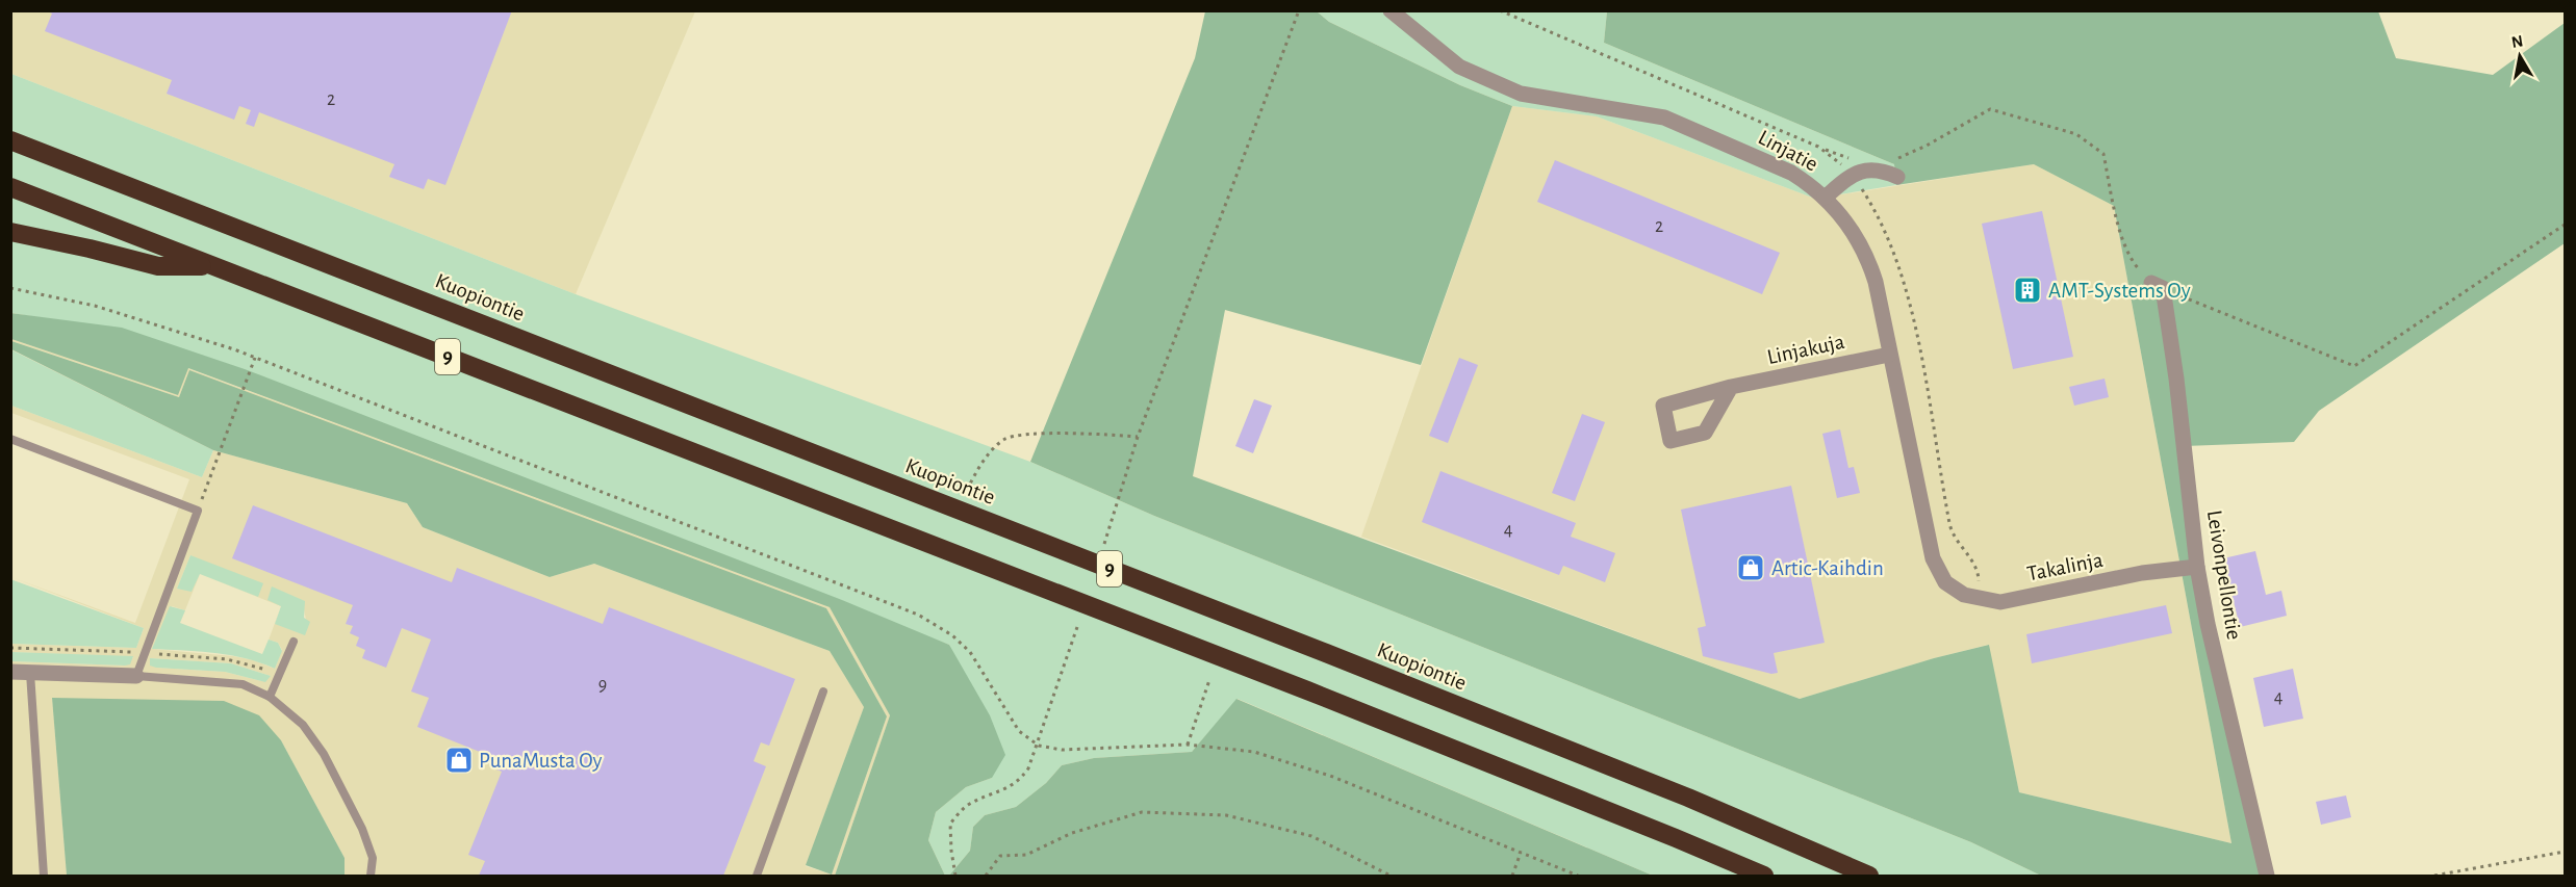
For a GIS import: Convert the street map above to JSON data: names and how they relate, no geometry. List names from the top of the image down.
{
  "streets": {
    "highway": ["Kuopiontie", "9"],
    "street": [
      "Linjatie",
      "Linjakuja",
      "Takalinja",
      "Leivonpellontie"
    ]
  },
  "crossings": [
    ["Linjatie", "Linjakuja"],
    ["Linjatie", "Takalinja"],
    ["Takalinja", "Leivonpellontie"]
  ],
  "places": {
    "building": ["AMT-Systems Oy"],
    "shop": ["Artic-Kaihdin", "PunaMusta Oy"]
  },
  "house_numbers": [
    "2",
    "2",
    "4",
    "9",
    "4"
  ],
  "north": "top"
}
